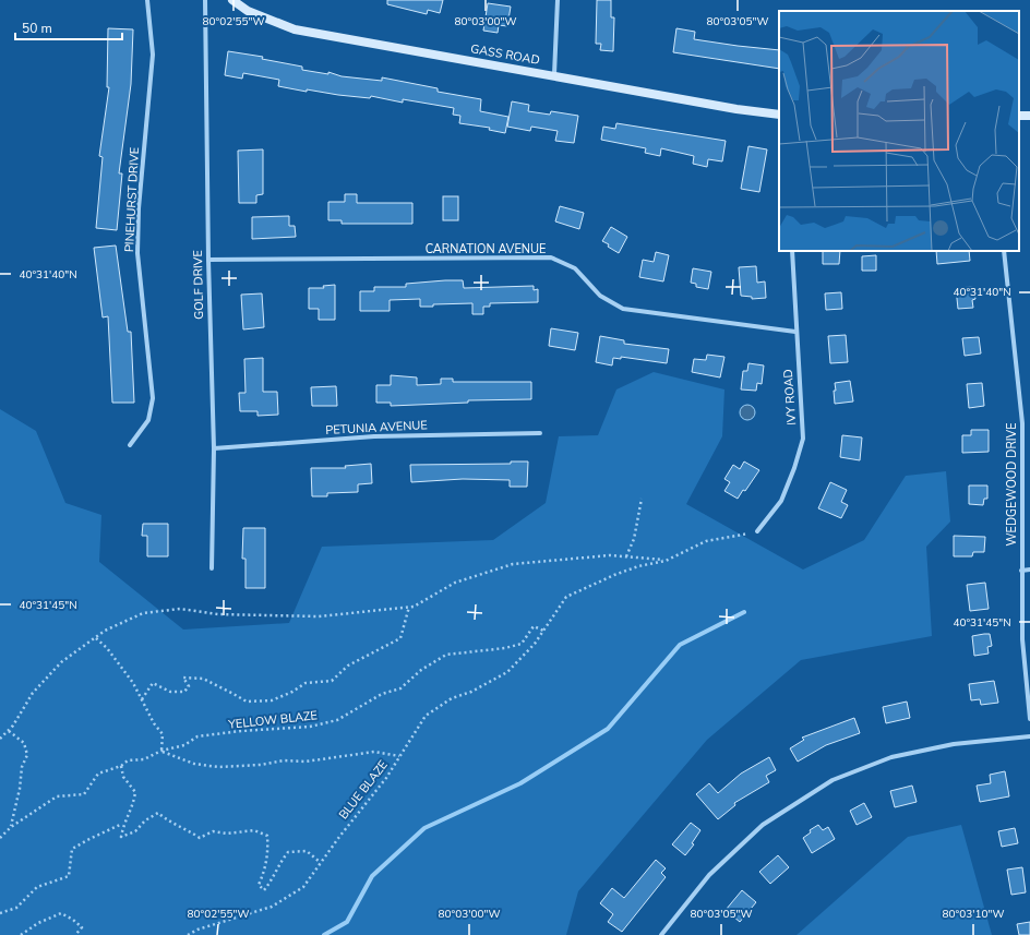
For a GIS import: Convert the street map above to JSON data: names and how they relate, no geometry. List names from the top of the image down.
{
  "streets": {
    "street": [
      "GASS ROAD",
      "PINEHURST DRIVE",
      "CARNATION AVENUE",
      "GOLF DRIVE",
      "IVY ROAD",
      "PETUNIA AVENUE",
      "WEDGEWOOD DRIVE"
    ],
    "path": ["YELLOW BLAZE", "BLUE BLAZE"]
  },
  "crossings": [
    ["CARNATION AVENUE", "GOLF DRIVE"],
    ["CARNATION AVENUE", "IVY ROAD"],
    ["GOLF DRIVE", "PETUNIA AVENUE"],
    ["YELLOW BLAZE", "BLUE BLAZE"]
  ],
  "scale_bar": "50 m",
  "coordinates": [
    "80°02'55\"W",
    "80°03'00\"W",
    "80°03'05\"W",
    "40°31'40\"N",
    "40°31'45\"N",
    "80°03'10\"W"
  ]
}
